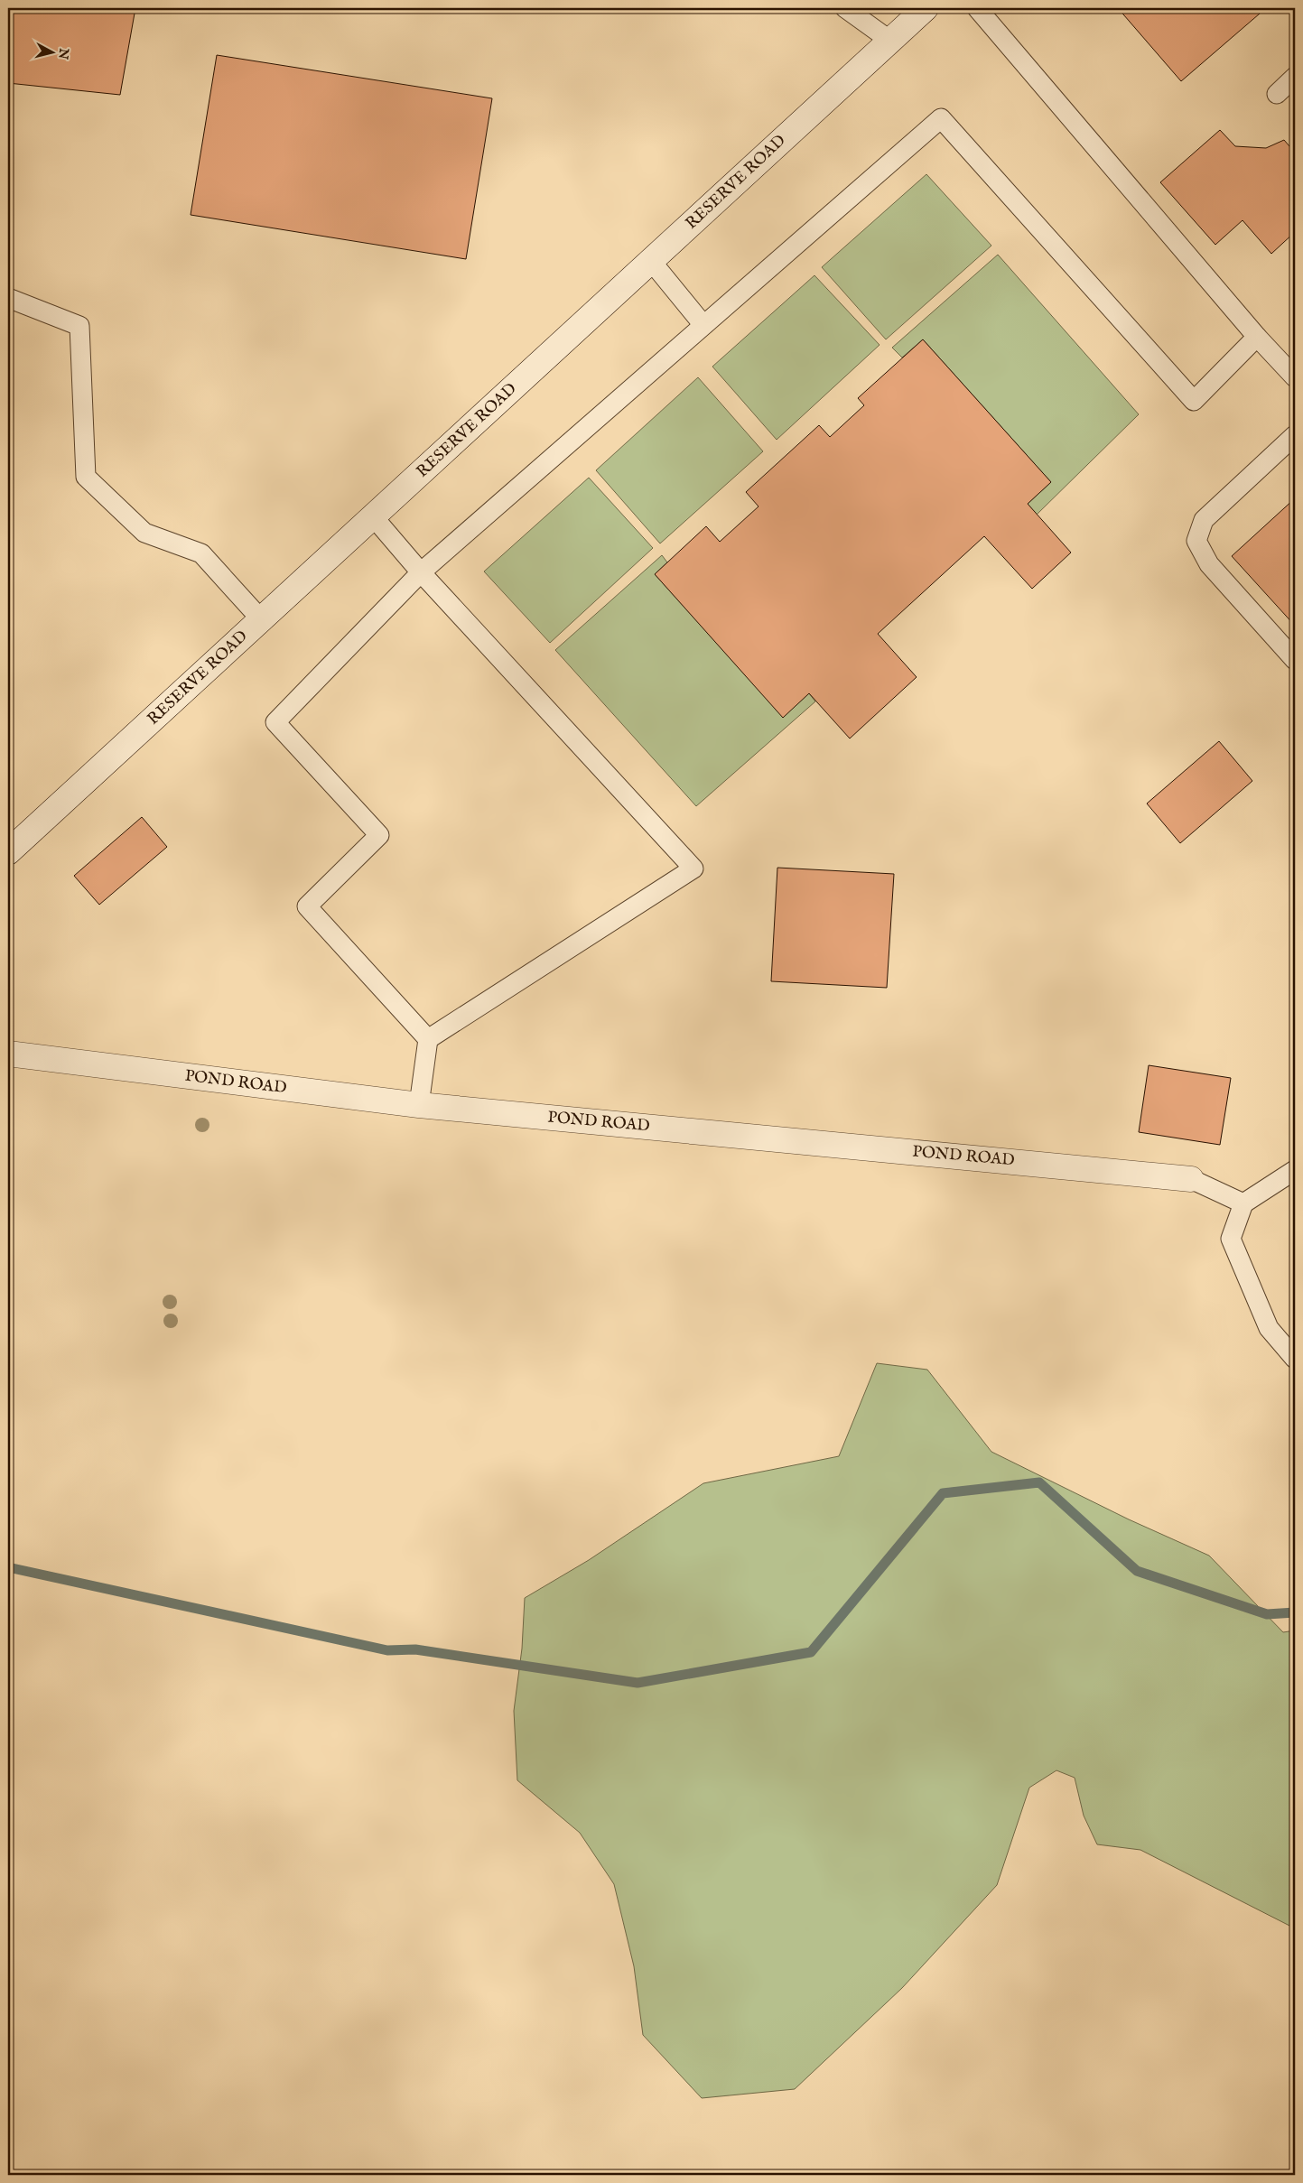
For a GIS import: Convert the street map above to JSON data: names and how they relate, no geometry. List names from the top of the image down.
{
  "streets": {
    "street": ["RESERVE ROAD", "POND ROAD"]
  },
  "north": "right"
}
